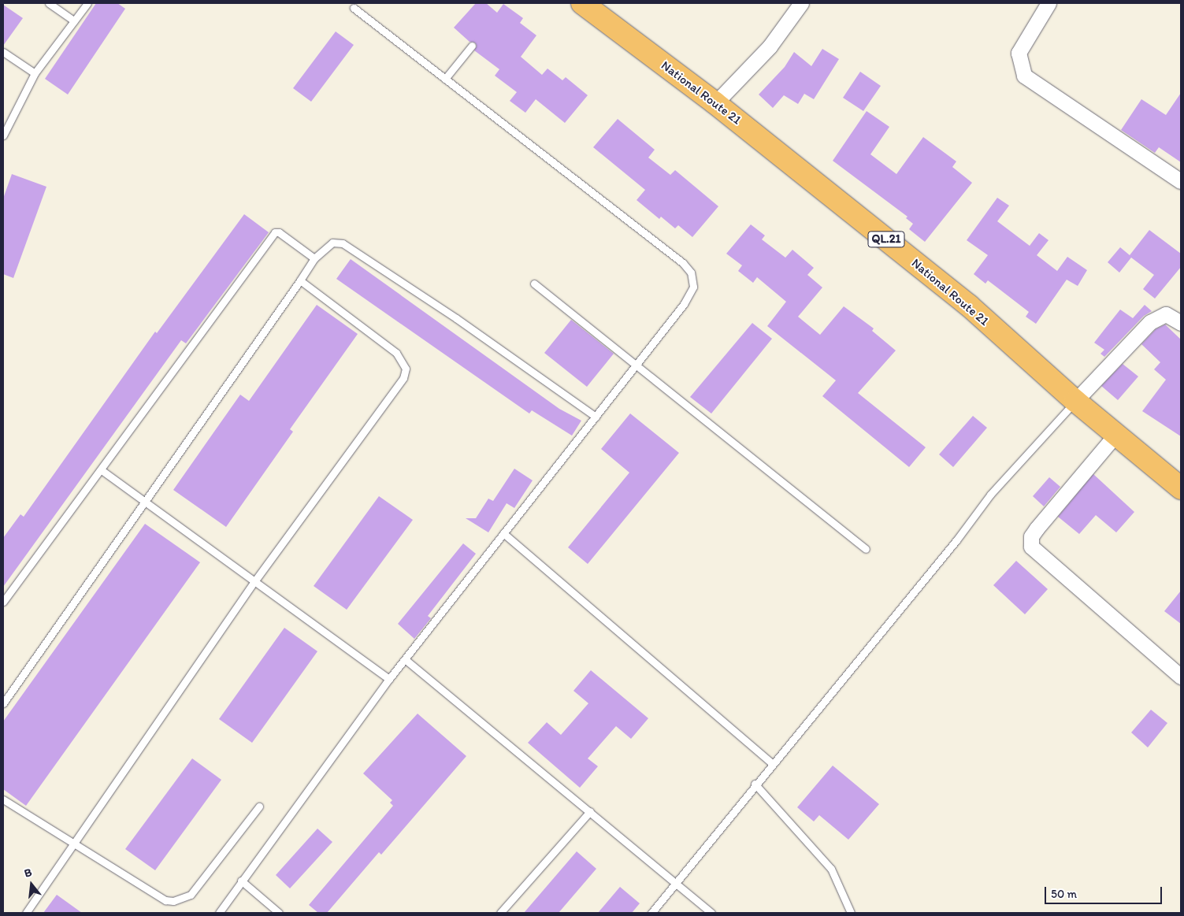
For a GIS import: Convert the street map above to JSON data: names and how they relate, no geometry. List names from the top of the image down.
{
  "streets": {
    "highway": ["National Route 21", "QL.21"]
  },
  "scale_bar": "50 m",
  "north": "top"
}
